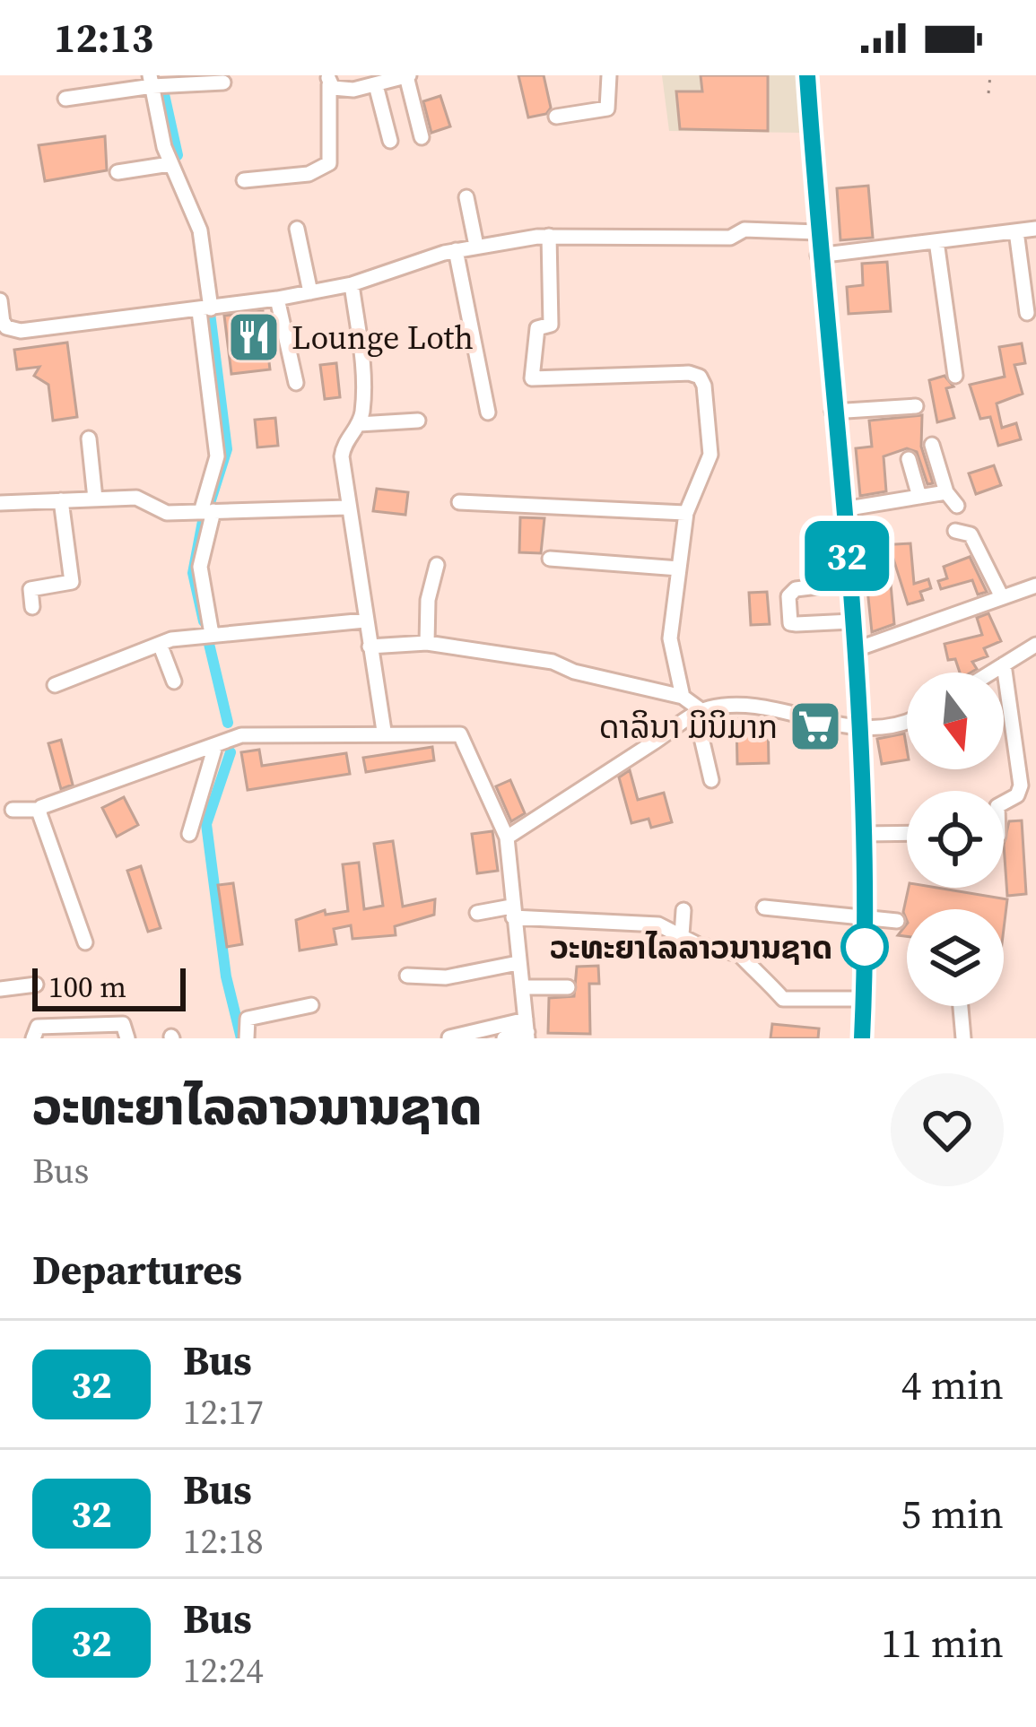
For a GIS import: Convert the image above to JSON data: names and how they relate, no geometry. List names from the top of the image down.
{
  "places": {
    "restaurant": ["Lounge Loth"],
    "supermarket": ["ດາລິນາ ມິນິມາກ"],
    "other": ["ວະທະຍາໄລລາວນານຊາດ"]
  },
  "lines": ["bus line 32"],
  "scale_bar": "100 m",
  "north": "bottom",
  "page": {
    "status": "12:13",
    "on_map": "32",
    "scale": "100 m",
    "heading": [
      ["ວະທະຍາໄລລາວນານຊາດ", "Bus"],
      "Departures"
    ],
    "list": [
      {
        "mark": "32",
        "name": "Bus",
        "note": "12:17",
        "value": "4 min"
      },
      {
        "mark": "32",
        "name": "Bus",
        "note": "12:18",
        "value": "5 min"
      },
      {
        "mark": "32",
        "name": "Bus",
        "note": "12:24",
        "value": "11 min"
      }
    ]
  }
}
